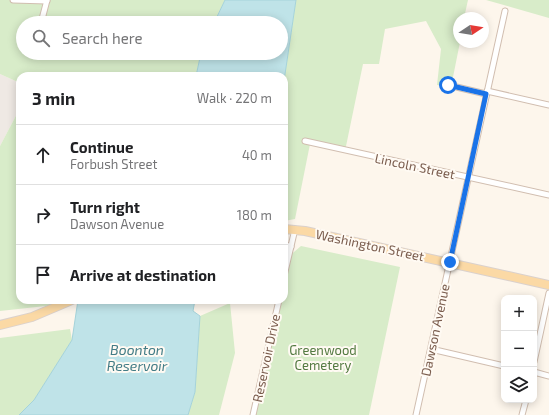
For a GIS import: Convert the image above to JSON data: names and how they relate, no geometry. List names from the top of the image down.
{
  "streets": {
    "main road": ["Washington Street"],
    "street": ["Lincoln Street", "Dawson Avenue", "Reservoir Drive"]
  },
  "crossings": [
    ["Lincoln Street", "Dawson Avenue"],
    ["Washington Street", "Dawson Avenue"]
  ],
  "water": ["Boonton Reservoir"],
  "parks": ["Greenwood Cemetery"],
  "north": "right",
  "page": {
    "search": "Search here",
    "heading": ["3 min", "Walk · 220 m"],
    "list": [
      ["Continue", "Forbush Street", "40 m"],
      ["Turn right", "Dawson Avenue", "180 m"],
      "Arrive at destination"
    ],
    "map_buttons": ["+", "−"]
  }
}
